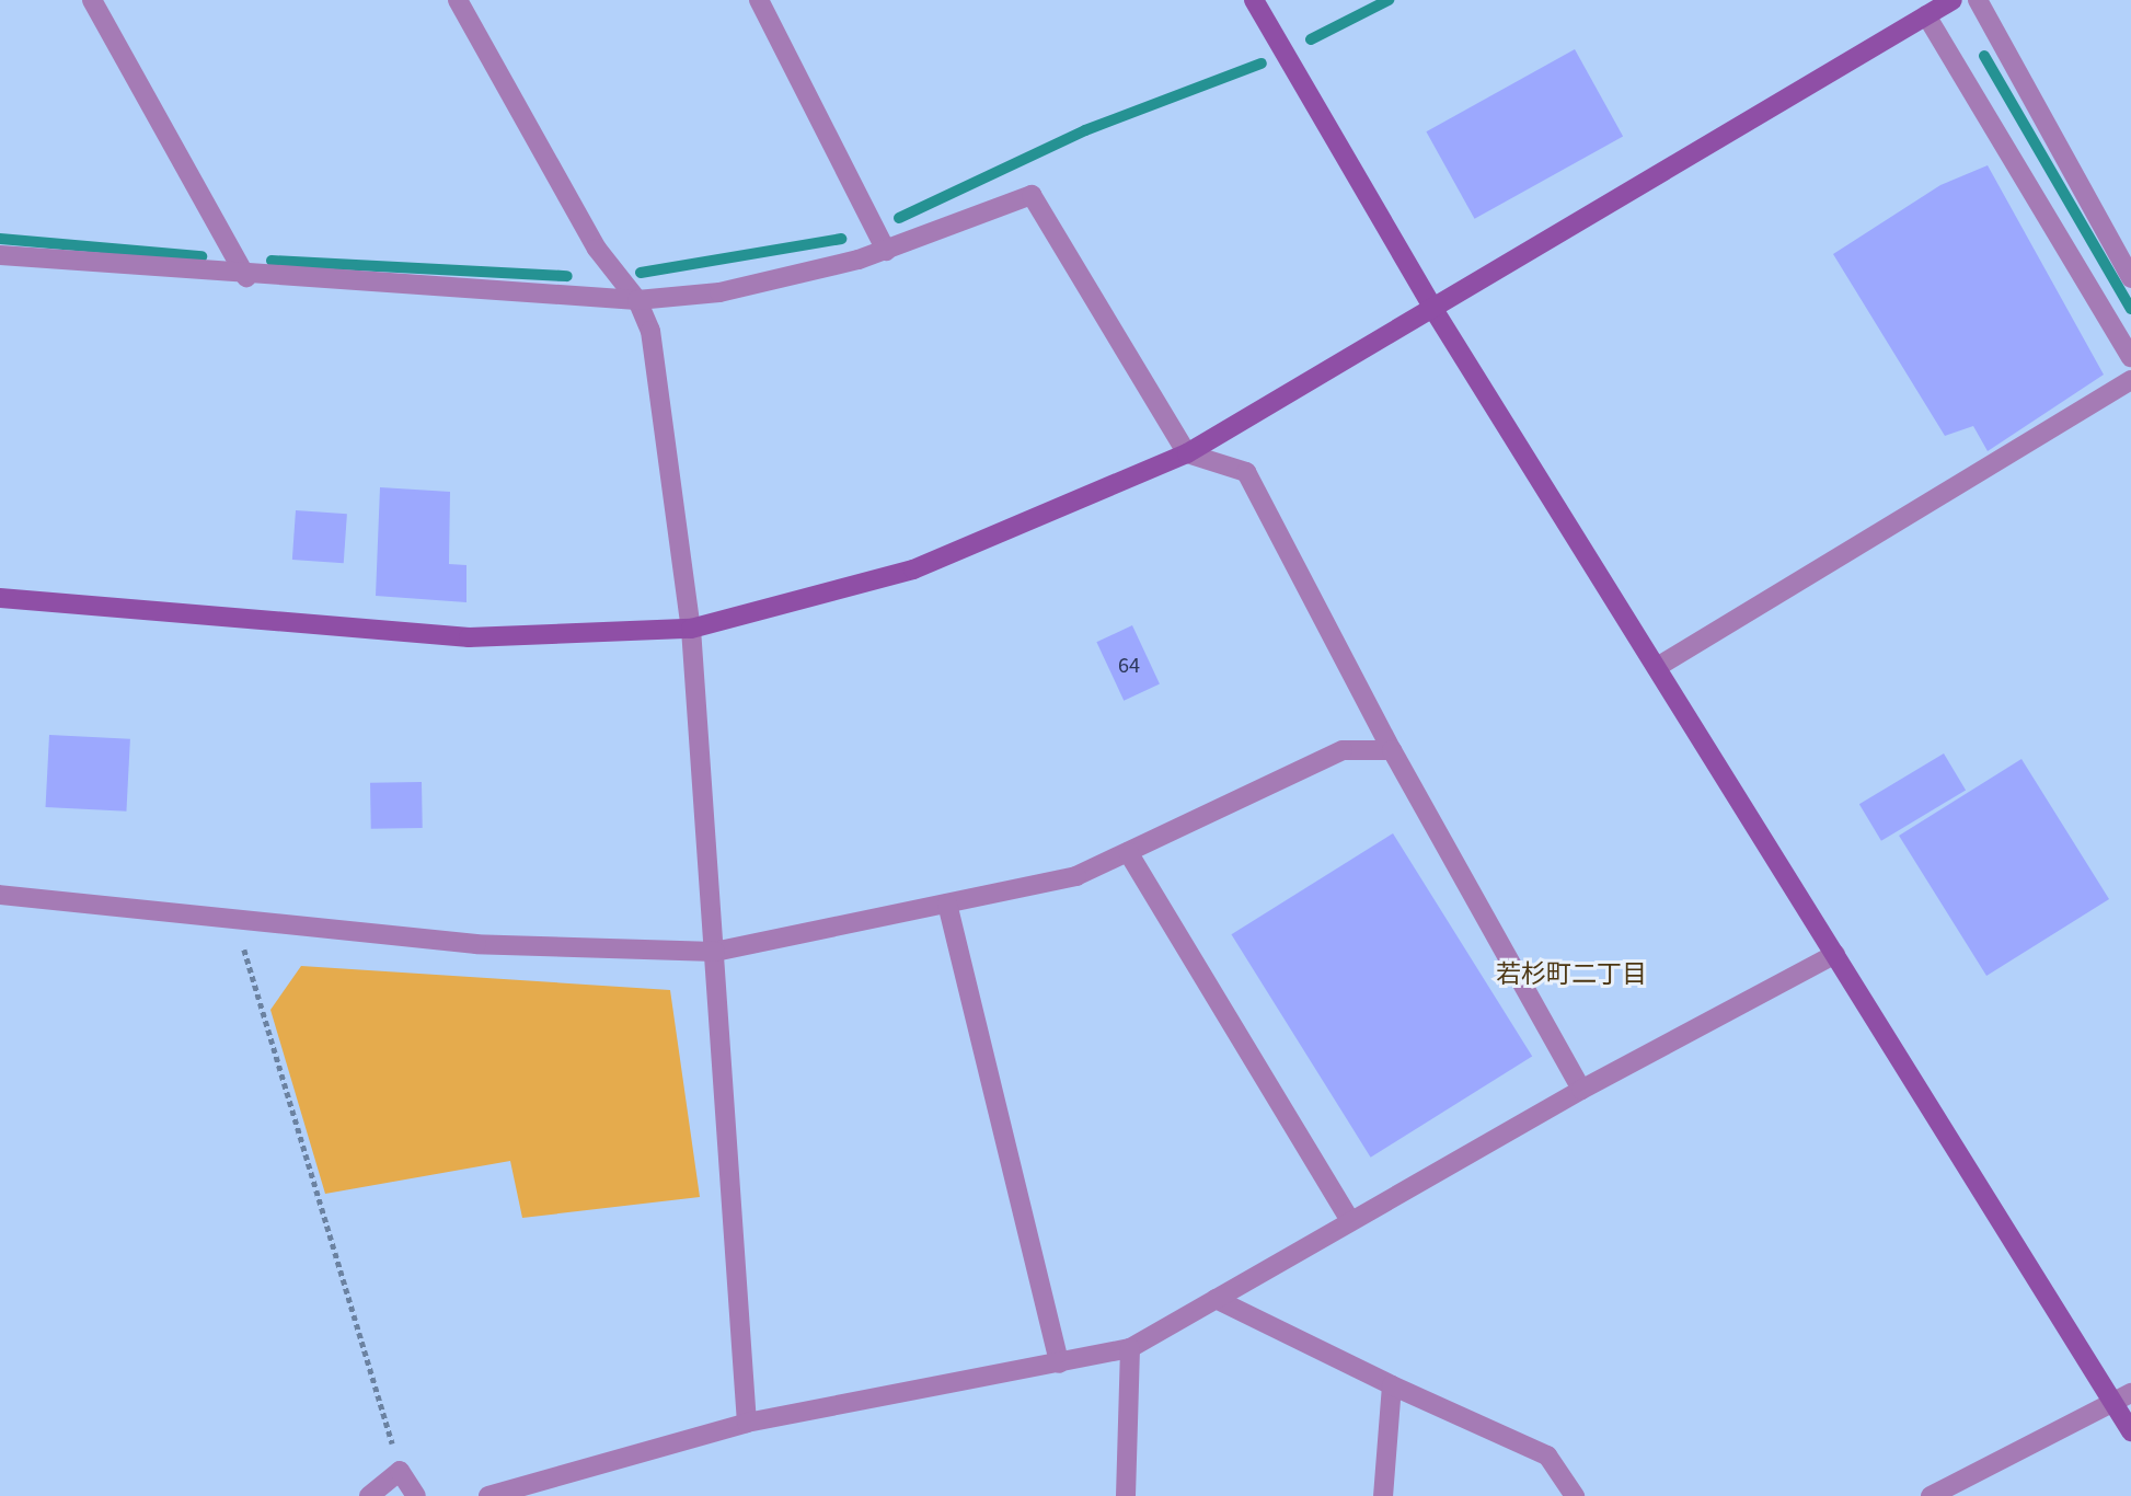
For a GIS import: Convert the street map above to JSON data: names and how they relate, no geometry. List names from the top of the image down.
{
  "districts": ["若杉町二丁目"],
  "house_numbers": ["64"]
}
